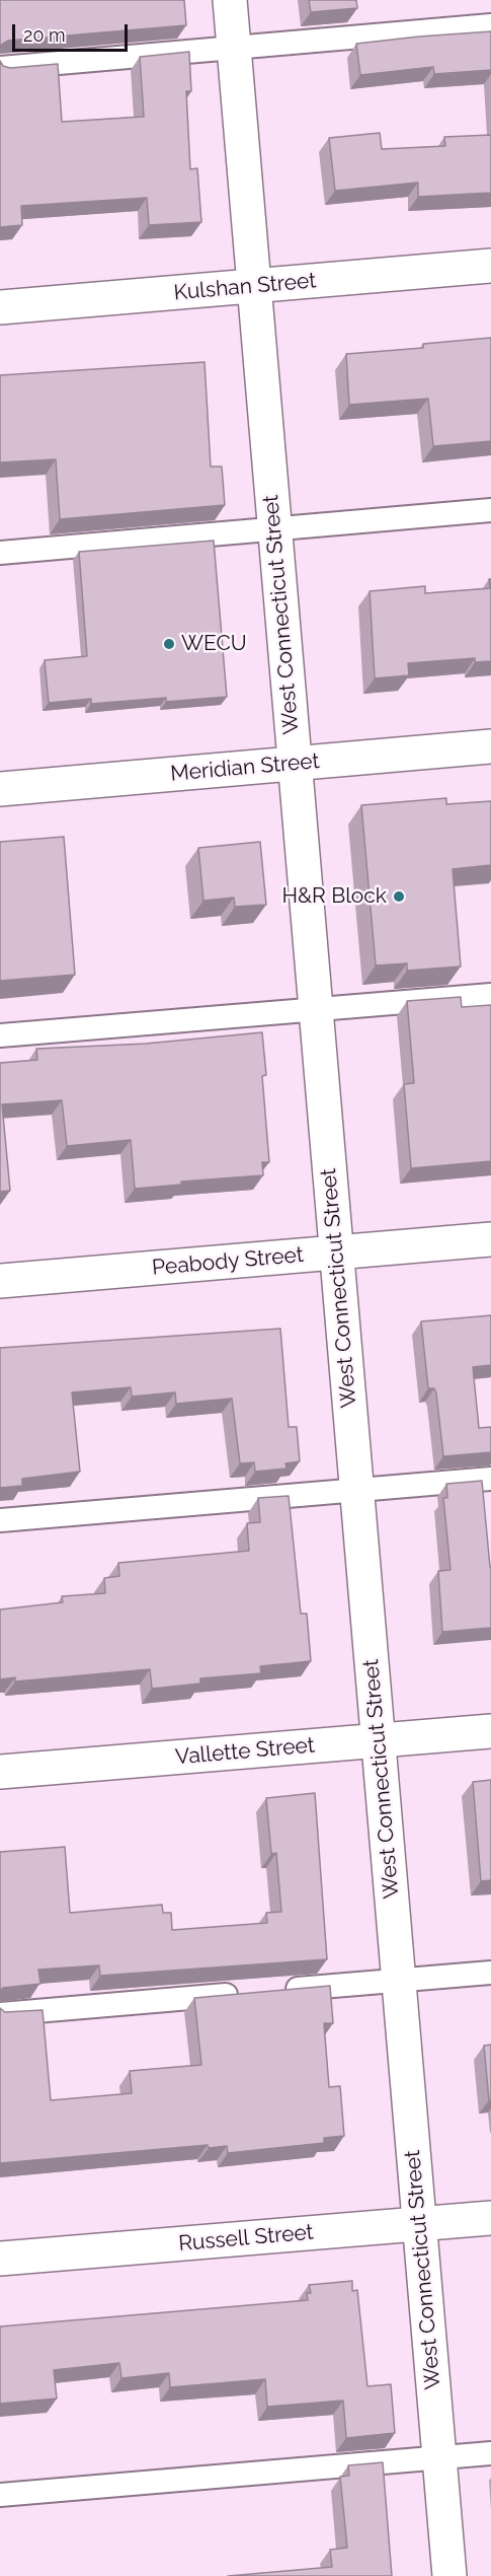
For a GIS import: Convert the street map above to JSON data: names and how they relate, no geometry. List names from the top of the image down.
{
  "streets": {
    "street": [
      "Kulshan Street",
      "West Connecticut Street",
      "Meridian Street",
      "Peabody Street",
      "Vallette Street",
      "Russell Street"
    ]
  },
  "crossings": [
    ["Kulshan Street", "West Connecticut Street"],
    ["West Connecticut Street", "Meridian Street"],
    ["West Connecticut Street", "Peabody Street"],
    ["West Connecticut Street", "Vallette Street"],
    ["West Connecticut Street", "Russell Street"]
  ],
  "places": ["WECU", "H&R Block"],
  "scale_bar": "20 m"
}
